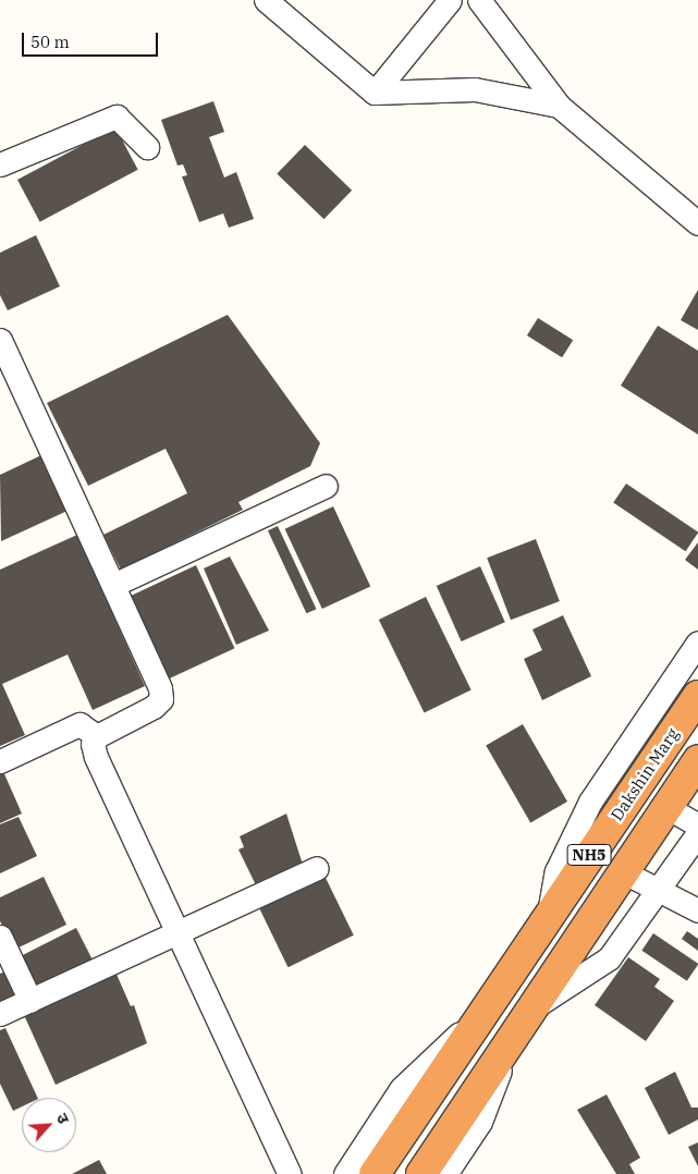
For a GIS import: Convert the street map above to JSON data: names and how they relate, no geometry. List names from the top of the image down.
{
  "streets": {
    "highway": ["Dakshin Marg", "NH5"]
  },
  "scale_bar": "50 m",
  "north": "top right"
}
